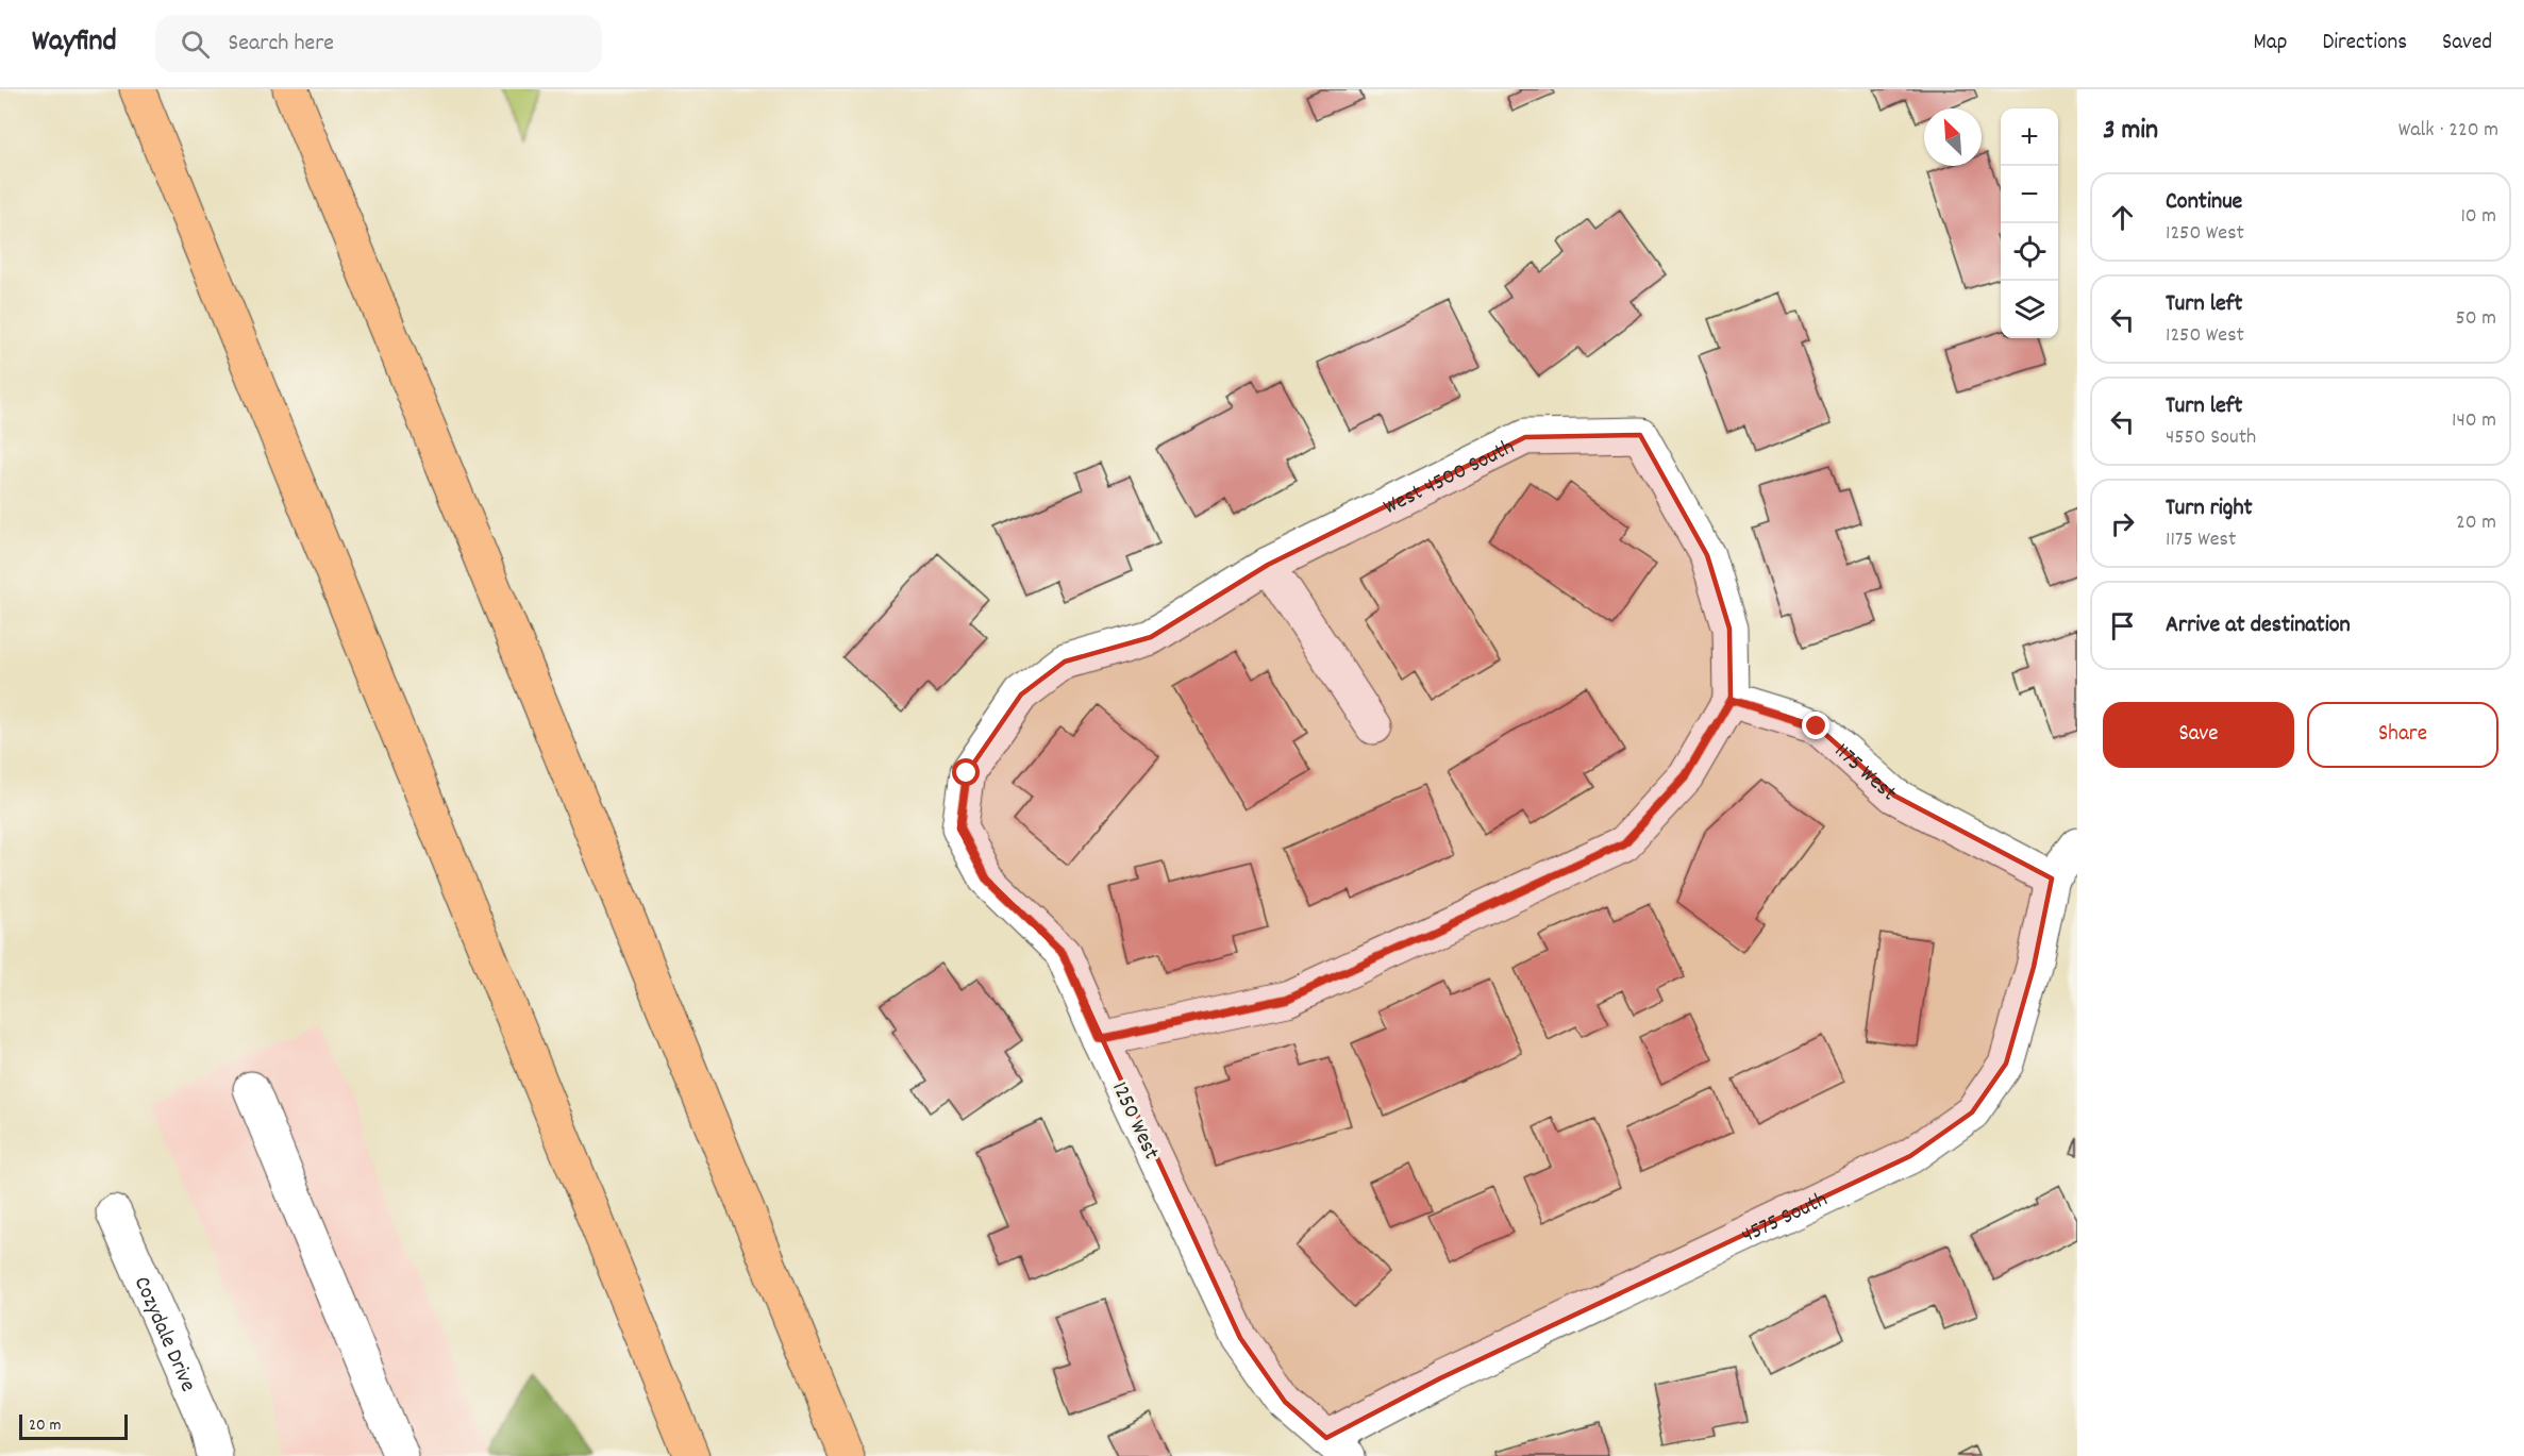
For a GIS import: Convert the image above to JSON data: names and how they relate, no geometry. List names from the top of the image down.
{
  "streets": {
    "street": [
      "West 4500 South",
      "1175 West",
      "1250 West",
      "4575 South",
      "Cozydale Drive"
    ]
  },
  "crossings": [
    ["West 4500 South", "1175 West"],
    ["West 4500 South", "1250 West"],
    ["1175 West", "4575 South"],
    ["1250 West", "4575 South"]
  ],
  "scale_bar": "20 m",
  "north": "top left",
  "page": {
    "header": "Wayfind",
    "search": "Search here",
    "nav": ["Map", "Directions", "Saved"],
    "heading": ["3 min", "Walk · 220 m"],
    "map_buttons": ["+", "−"],
    "list": [
      ["Continue", "1250 West", "10 m"],
      ["Turn left", "1250 West", "50 m"],
      ["Turn left", "4550 South", "140 m"],
      ["Turn right", "1175 West", "20 m"],
      "Arrive at destination"
    ],
    "buttons": ["Save", "Share"],
    "scale": "20 m"
  }
}
